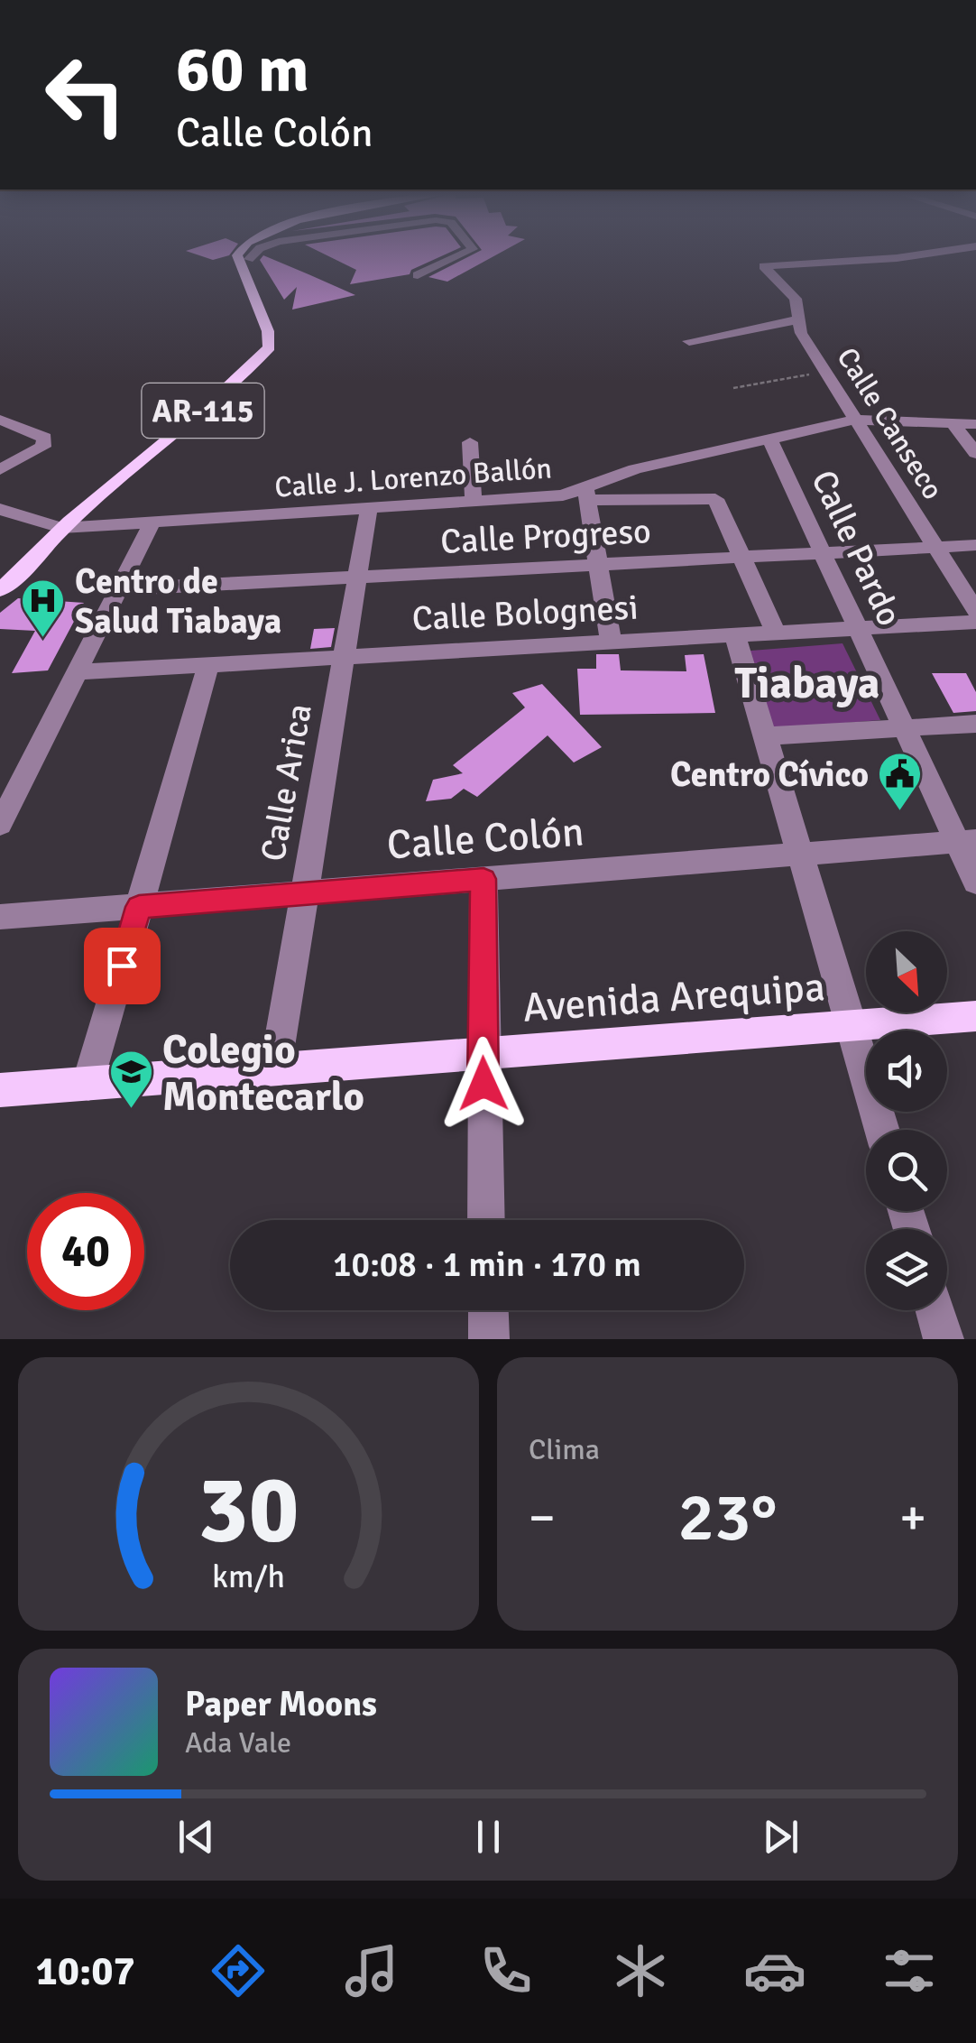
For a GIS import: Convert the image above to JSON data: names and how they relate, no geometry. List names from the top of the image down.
{
  "streets": {
    "main road": ["AR-115", "Avenida Arequipa"],
    "street": [
      "Calle Canseco",
      "Calle J. Lorenzo Ballón",
      "Calle Progreso",
      "Calle Pardo",
      "Calle Bolognesi",
      "Calle Arica",
      "Calle Colón"
    ]
  },
  "crossings": [
    ["AR-115", "Calle J. Lorenzo Ballón"],
    ["Calle Canseco", "Calle J. Lorenzo Ballón"],
    ["Calle Canseco", "Calle Progreso"],
    ["Calle J. Lorenzo Ballón", "Calle Pardo"],
    ["Calle J. Lorenzo Ballón", "Calle Arica"],
    ["Calle Progreso", "Calle Pardo"],
    ["Calle Progreso", "Calle Arica"],
    ["Calle Pardo", "Calle Bolognesi"],
    ["Calle Pardo", "Calle Colón"],
    ["Calle Bolognesi", "Calle Arica"],
    ["Calle Arica", "Calle Colón"],
    ["Calle Arica", "Avenida Arequipa"]
  ],
  "districts": ["Tiabaya"],
  "places": {
    "hospital": ["Centro de Salud Tiabaya"],
    "public building": ["Centro Cívico"],
    "school or university": ["Colegio Montecarlo"]
  },
  "north": "bottom right",
  "page": {
    "turn": ["60 m", "Calle Colón"],
    "limit": "40",
    "trip": "10:08 · 1 min · 170 m",
    "tile": "Clima",
    "heat": ["−", "23°", "+"],
    "song": ["Paper Moons", "Ada Vale"],
    "tabs": "10:07",
    "gauge": ["30", "km/h"]
  }
}
